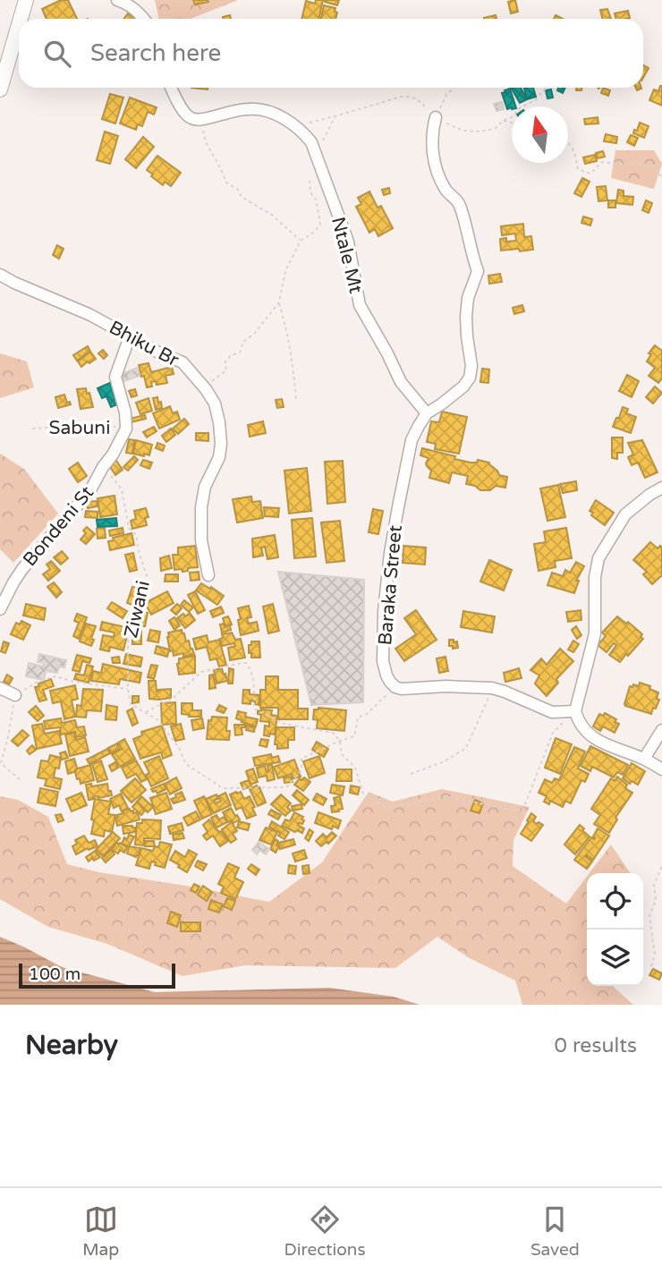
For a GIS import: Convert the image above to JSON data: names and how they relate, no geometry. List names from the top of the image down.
{
  "streets": {
    "street": [
      "Ntale Mt",
      "Bhiku Br",
      "Bondeni St",
      "Baraka Street"
    ],
    "path": ["Sabuni", "Ziwani"]
  },
  "crossings": [
    ["Ntale Mt", "Baraka Street"],
    ["Sabuni", "Bondeni St"],
    ["Bondeni St", "Ziwani"]
  ],
  "scale_bar": "100 m",
  "north": "top",
  "page": {
    "search": "Search here",
    "scale": "100 m",
    "heading": ["Nearby", "0 results"],
    "nav": ["Map", "Directions", "Saved"]
  }
}
